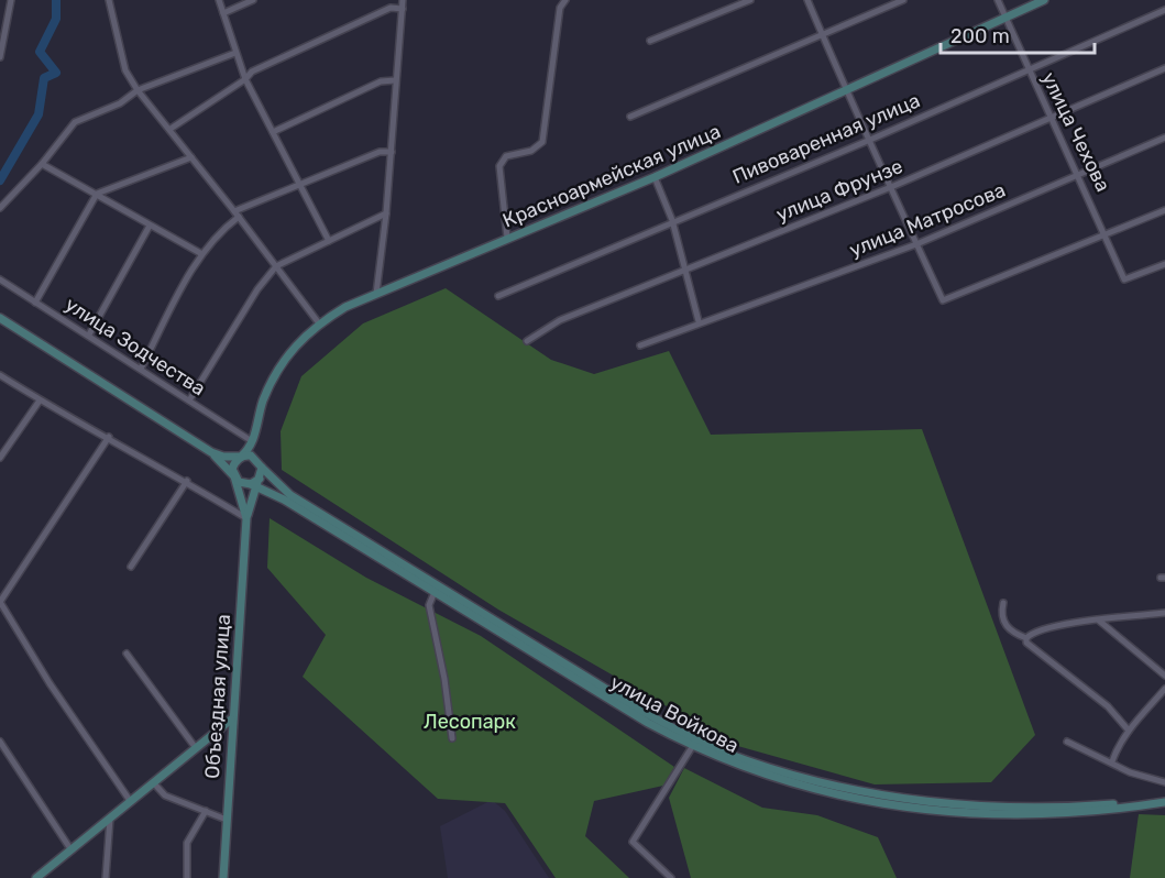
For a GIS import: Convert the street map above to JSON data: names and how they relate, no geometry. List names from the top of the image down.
{
  "streets": {
    "main road": ["Красноармейская улица", "Объездная улица", "улица Войкова"],
    "street": [
      "улица Чехова",
      "Пивоваренная улица",
      "улица Фрунзе",
      "улица Матросова",
      "улица Зодчества"
    ]
  },
  "crossings": [
    ["улица Чехова", "Пивоваренная улица"],
    ["улица Чехова", "Красноармейская улица"],
    ["улица Чехова", "улица Фрунзе"],
    ["улица Чехова", "улица Матросова"],
    ["Красноармейская улица", "улица Зодчества"]
  ],
  "parks": ["Лесопарк"],
  "scale_bar": "200 m"
}
